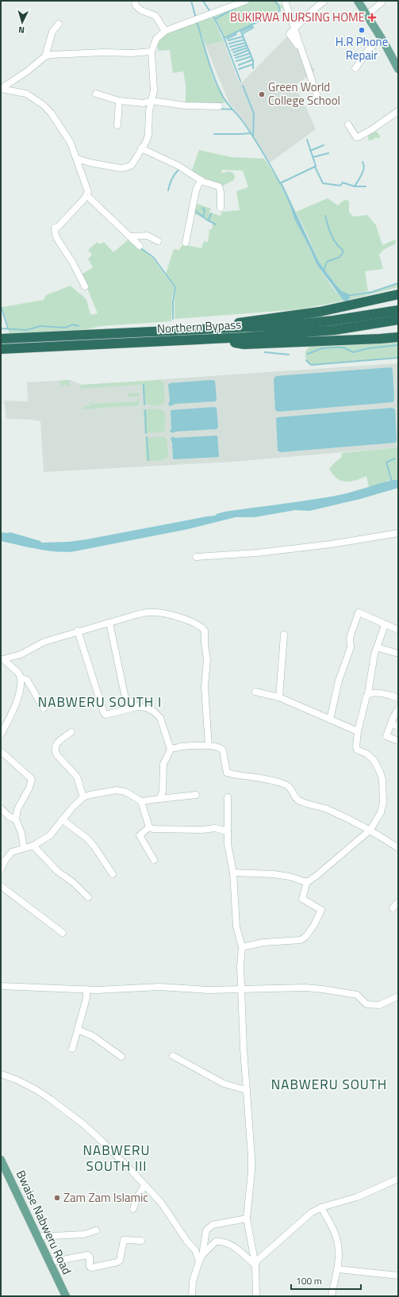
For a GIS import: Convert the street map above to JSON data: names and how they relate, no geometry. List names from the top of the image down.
{
  "streets": {
    "highway": ["Northern Bypass"],
    "main road": ["Bwaise Nabweru Road"]
  },
  "districts": ["NABWERU SOUTH I", "NABWERU SOUTH", "NABWERU SOUTH III"],
  "places": {
    "health": ["BUKIRWA NURSING HOME"],
    "other": ["H.R Phone Repair", "Green World College School", "Zam Zam Islamic"]
  },
  "scale_bar": "100 m",
  "north": "bottom"
}
